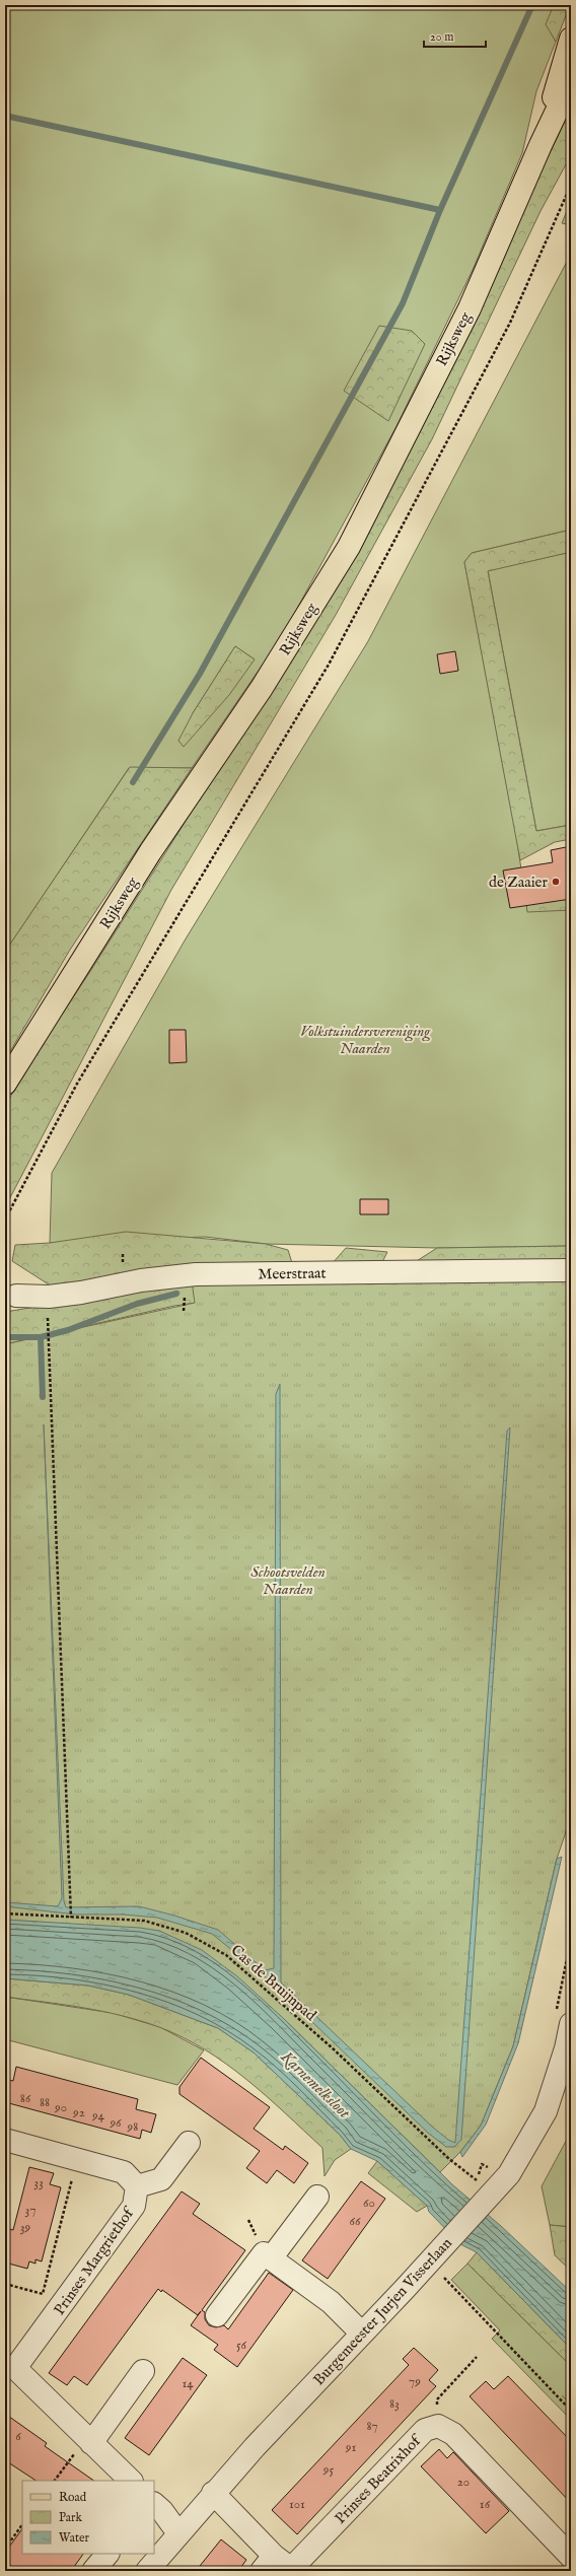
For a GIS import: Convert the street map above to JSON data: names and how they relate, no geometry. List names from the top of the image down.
{
  "streets": {
    "main road": ["Rijksweg"],
    "street": [
      "Meerstraat",
      "Prinses Margriethof",
      "Burgemeester Jurjen Visserlaan",
      "Prinses Beatrixhof"
    ],
    "path": ["Cas de Bruijnpad"]
  },
  "crossings": [
    ["Burgemeester Jurjen Visserlaan", "Prinses Beatrixhof"]
  ],
  "water": ["Karnemelksloot"],
  "parks": ["Volkstuindersvereniging Naarden", "Schootsvelden Naarden"],
  "places": ["de Zaaier"],
  "house_numbers": [
    "86",
    "88",
    "90",
    "92",
    "94",
    "96",
    "98",
    "33",
    "60",
    "37",
    "66",
    "39",
    "56",
    "79",
    "14",
    "83",
    "87",
    "6",
    "91",
    "95",
    "20",
    "101",
    "16"
  ],
  "legend": ["Road", "Park", "Water"],
  "scale_bar": "20 m"
}
